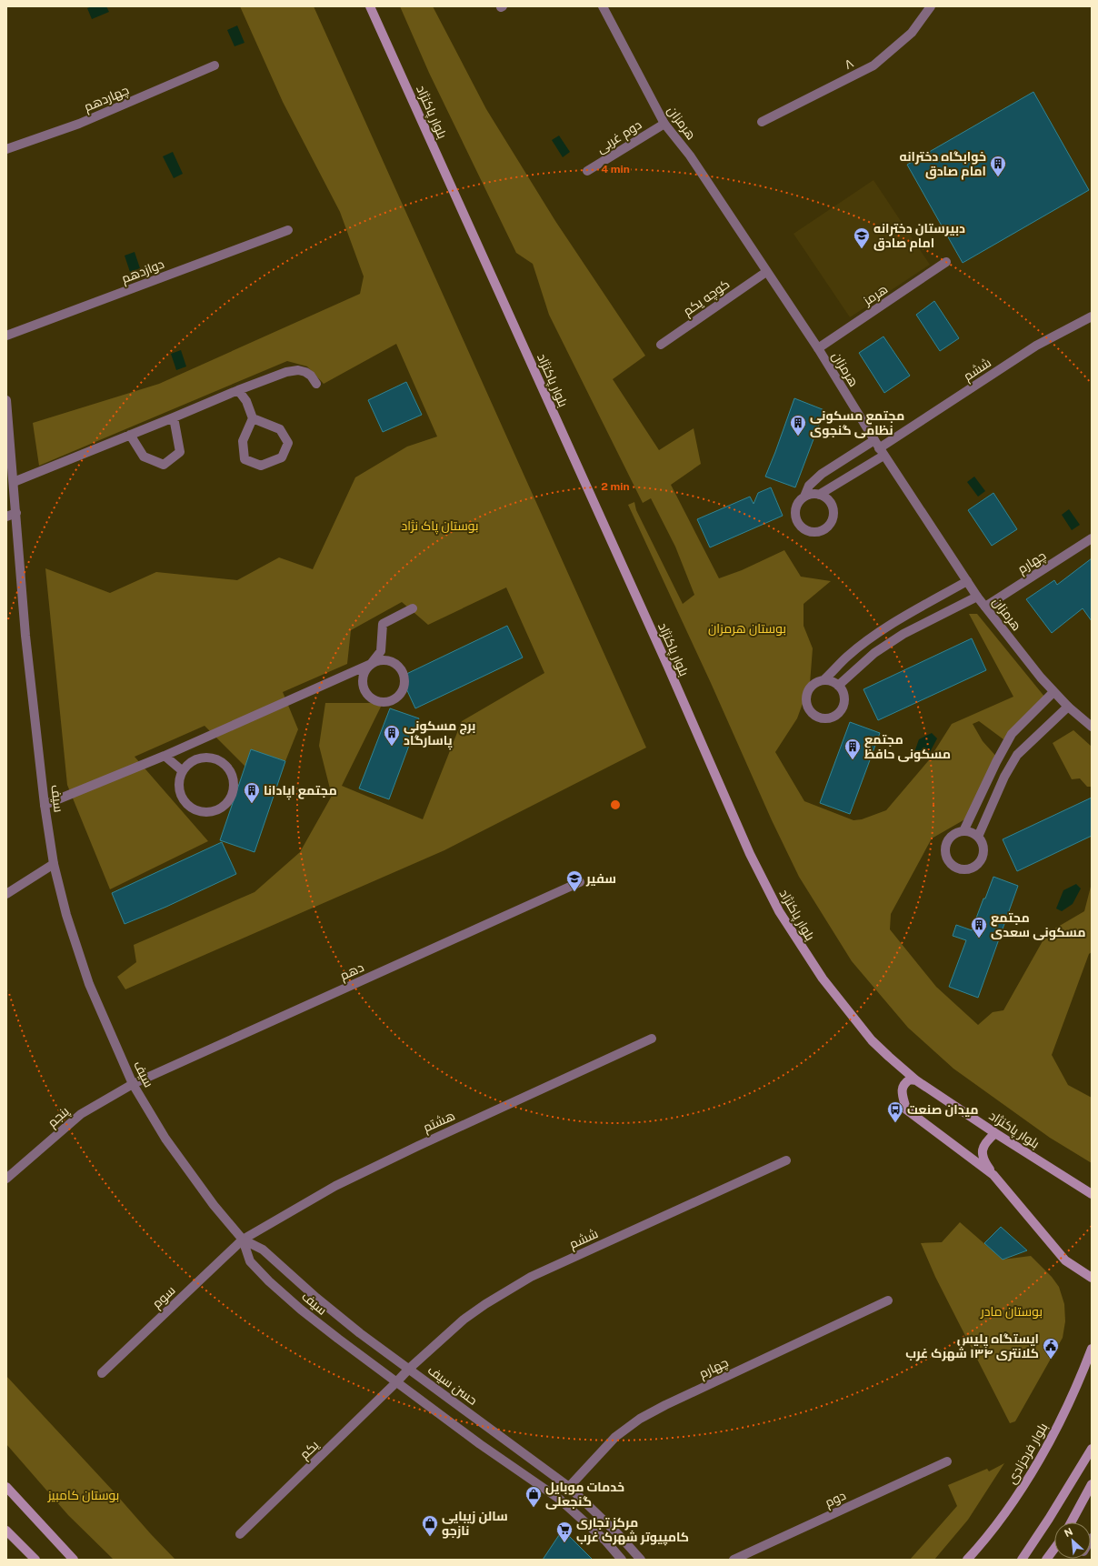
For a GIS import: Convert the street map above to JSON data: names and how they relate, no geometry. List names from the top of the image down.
{
  "streets": {
    "main road": ["بلوار پاکنژاد", "بلوار فرحزادی"],
    "street": [
      "۸",
      "چهاردهم",
      "هرمزان",
      "دوم غربی",
      "دوازدهم",
      "هرمز",
      "کوچه یکم",
      "ششم",
      "چهارم",
      "سیف",
      "دهم",
      "پنجم",
      "هشتم",
      "سوم",
      "حسن سیف",
      "یکم",
      "دوم"
    ]
  },
  "crossings": [
    ["هرمزان", "دوم غربی"],
    ["هرمزان", "هرمز"],
    ["هرمزان", "کوچه یکم"],
    ["هرمزان", "ششم"],
    ["هرمزان", "چهارم"],
    ["ششم", "سیف"],
    ["ششم", "حسن سیف"],
    ["ششم", "یکم"],
    ["چهارم", "سیف"],
    ["چهارم", "حسن سیف"],
    ["سیف", "دهم"],
    ["سیف", "پنجم"],
    ["سیف", "هشتم"],
    ["سیف", "سوم"],
    ["سیف", "حسن سیف"],
    ["سیف", "یکم"],
    ["دهم", "پنجم"],
    ["هشتم", "سوم"],
    ["هشتم", "حسن سیف"],
    ["سوم", "حسن سیف"]
  ],
  "parks": [
    "بوستان پاک نژاد",
    "بوستان هرمزان",
    "بوستان مادر",
    "بوستان کامبیز"
  ],
  "places": {
    "building": [
      "خوابگاه دخترانه امام صادق",
      "مجتمع مسکونی نظامی گنجوی",
      "برج مسکونی پاسارگاد",
      "مجتمع مسکونی حافظ",
      "مجتمع اپادانا",
      "مجتمع مسکونی سعدی"
    ],
    "school or university": ["دبیرستان دخترانه امام صادق", "سفیر"],
    "bus stop": ["میدان صنعت"],
    "public building": ["ایستگاه پلیس کلانتری ۱۳۴ شهرک غرب"],
    "shop": ["خدمات موبایل گنجعلی", "سالن زیبایی نازجو"],
    "supermarket": ["مرکز تجاری کامپیوتر شهرک غرب"]
  },
  "north": "top left",
  "rings": ["4 min", "2 min"]
}
